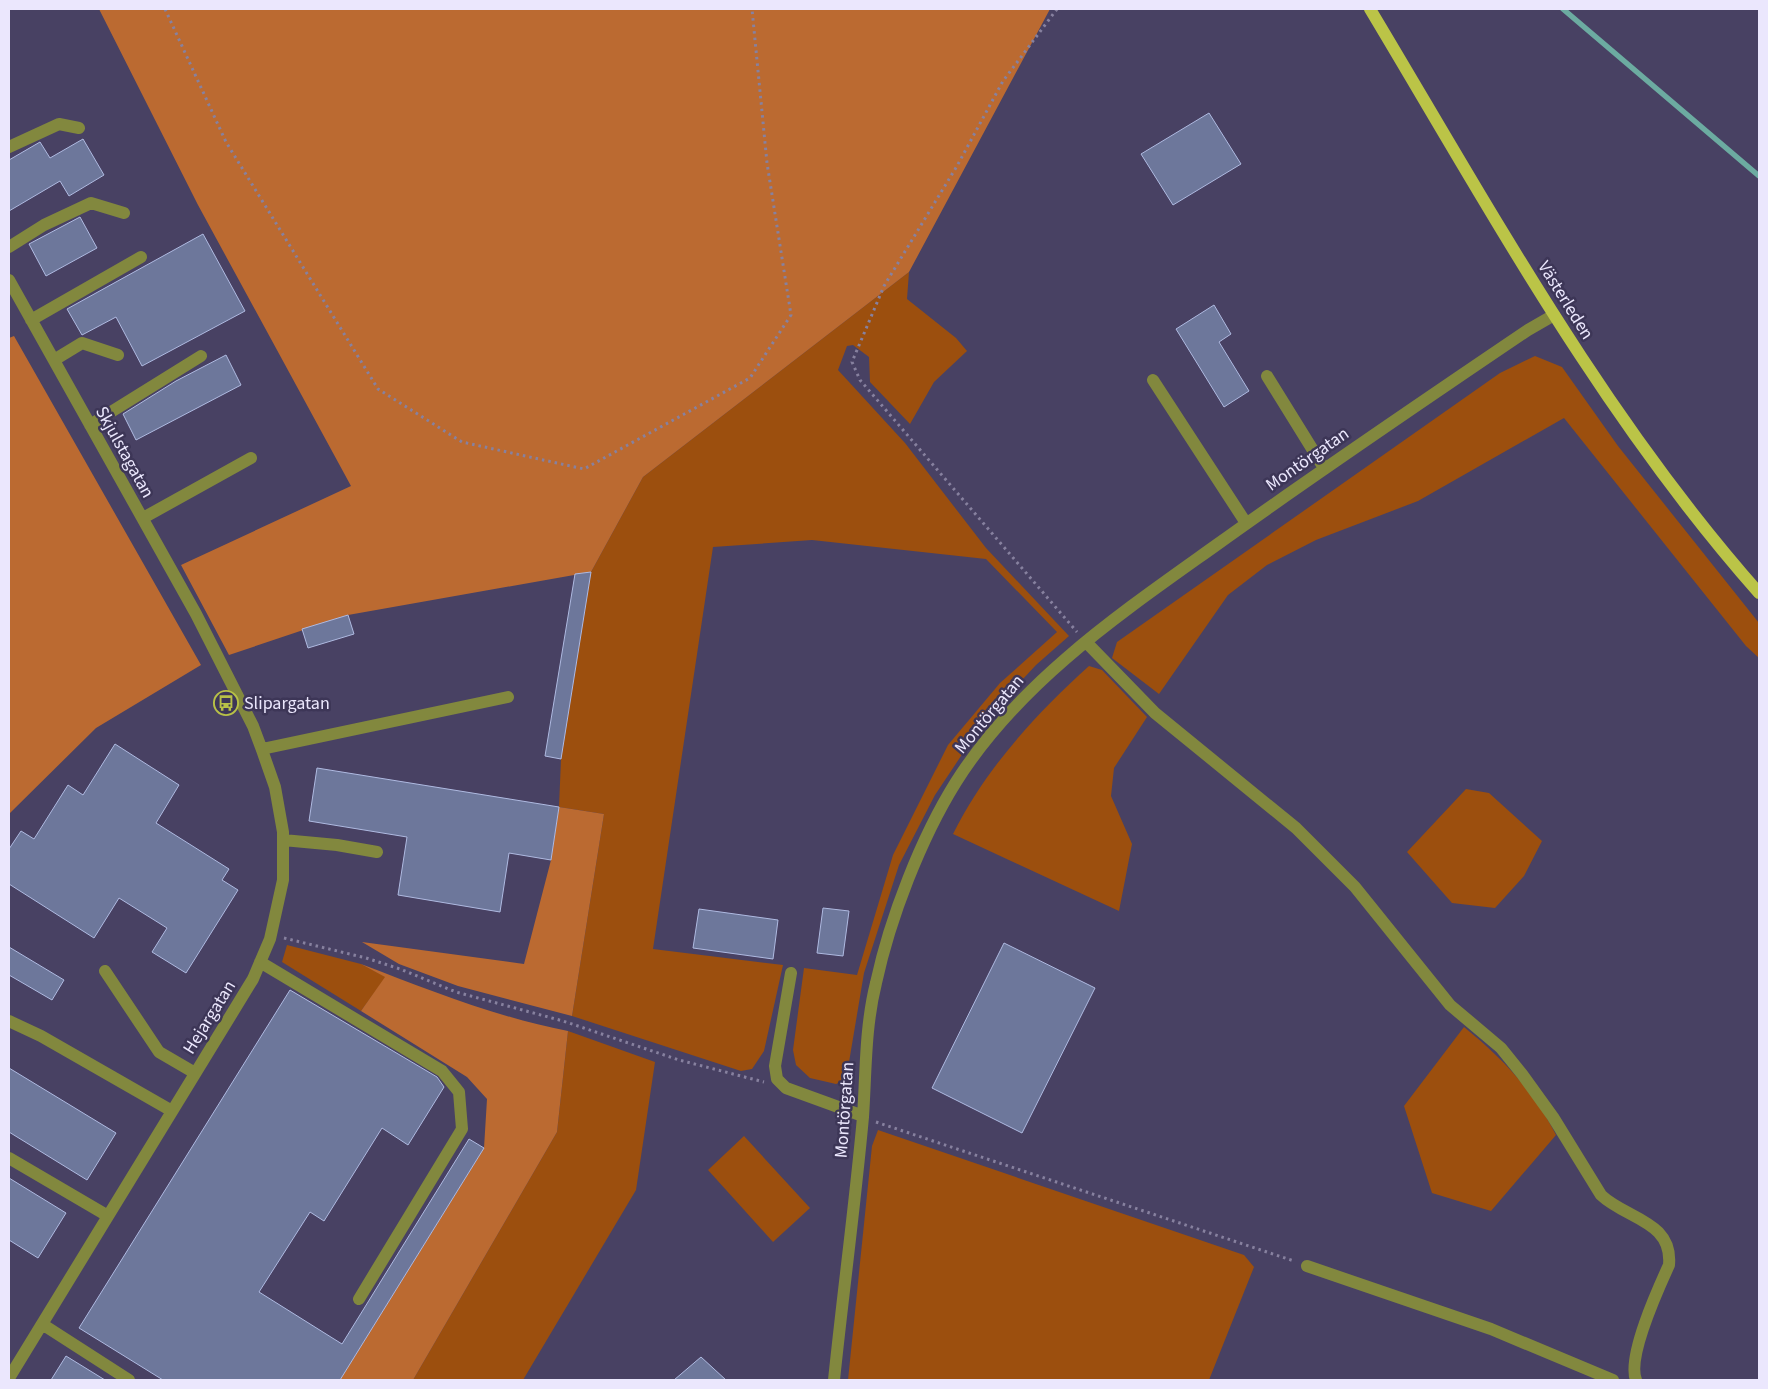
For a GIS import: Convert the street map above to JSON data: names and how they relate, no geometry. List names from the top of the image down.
{
  "streets": {
    "main road": ["Västerleden"],
    "street": ["Skjulstagatan", "Montörgatan", "Hejargatan"]
  },
  "crossings": [
    ["Västerleden", "Montörgatan"],
    ["Skjulstagatan", "Hejargatan"]
  ],
  "places": {
    "bus stop": ["Slipargatan"]
  }
}
